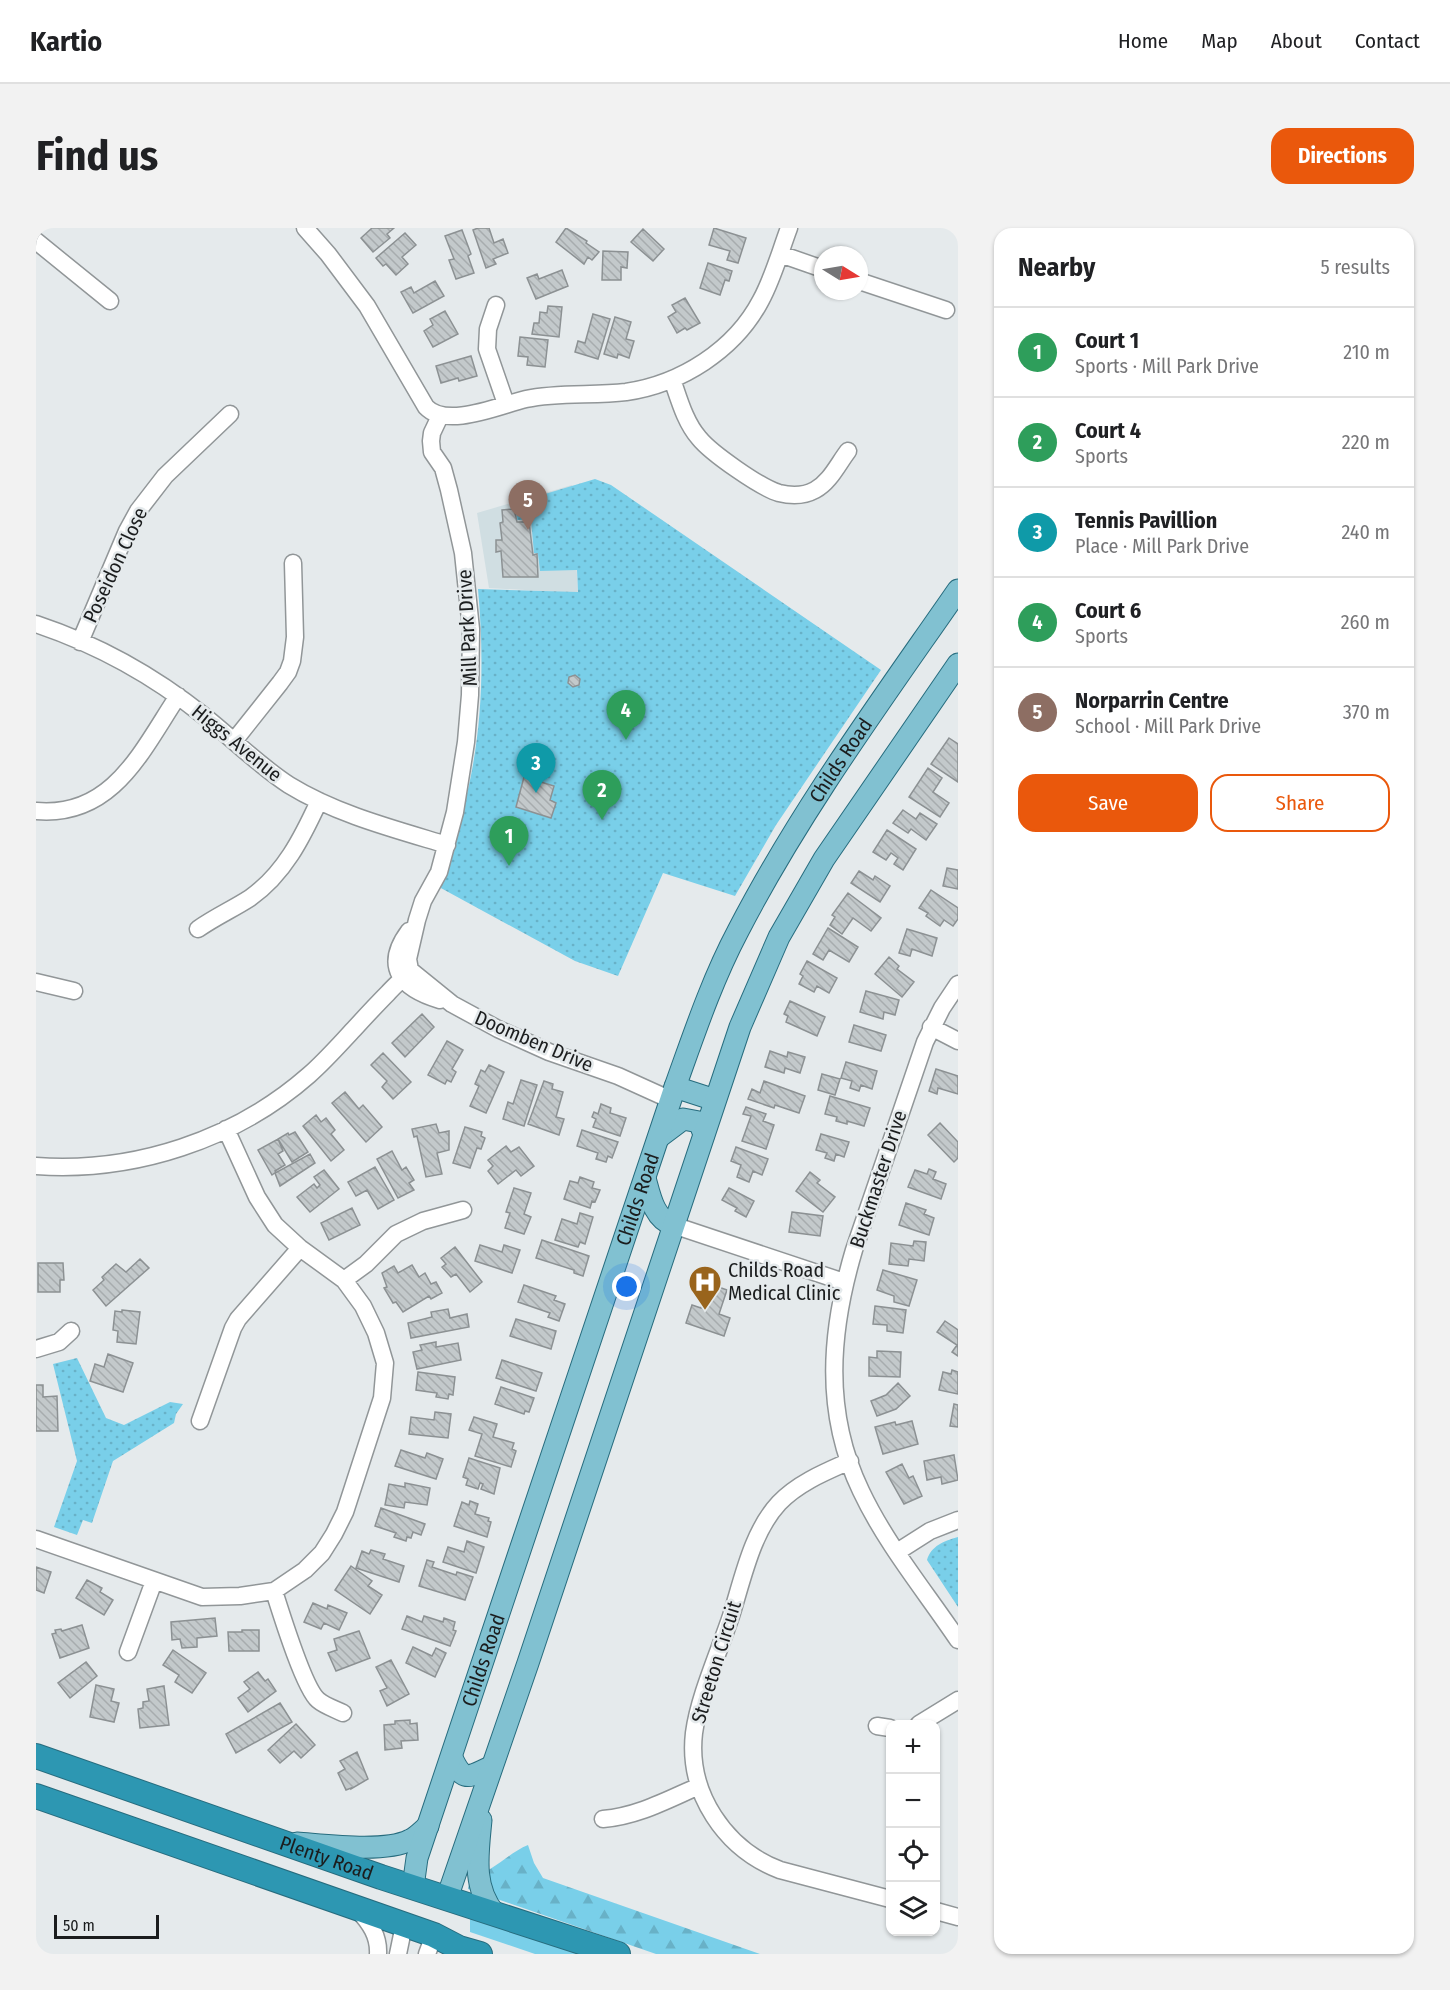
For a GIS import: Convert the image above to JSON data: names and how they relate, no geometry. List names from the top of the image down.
{
  "streets": {
    "highway": ["Childs Road", "Plenty Road"],
    "street": [
      "Poseidon Close",
      "Mill Park Drive",
      "Higgs Avenue",
      "Doomben Drive",
      "Buckmaster Drive",
      "Streeton Circuit"
    ]
  },
  "crossings": [
    ["Poseidon Close", "Higgs Avenue"],
    ["Mill Park Drive", "Higgs Avenue"],
    ["Mill Park Drive", "Doomben Drive"],
    ["Childs Road", "Doomben Drive"],
    ["Childs Road", "Plenty Road"],
    ["Buckmaster Drive", "Streeton Circuit"]
  ],
  "places": {
    "hospital": ["Childs Road Medical Clinic"]
  },
  "scale_bar": "50 m",
  "north": "right",
  "page": {
    "header": "Kartio",
    "nav": [
      "Home",
      "Map",
      "About",
      "Contact"
    ],
    "buttons": [
      "Directions",
      ["Save", "Share"]
    ],
    "title": "Find us",
    "heading": ["Nearby", "5 results"],
    "list": [
      {
        "mark": "1",
        "name": "Court 1",
        "note": "Sports · Mill Park Drive",
        "value": "210 m"
      },
      {
        "mark": "2",
        "name": "Court 4",
        "note": "Sports",
        "value": "220 m"
      },
      {
        "mark": "3",
        "name": "Tennis Pavillion",
        "note": "Place · Mill Park Drive",
        "value": "240 m"
      },
      {
        "mark": "4",
        "name": "Court 6",
        "note": "Sports",
        "value": "260 m"
      },
      {
        "mark": "5",
        "name": "Norparrin Centre",
        "note": "School · Mill Park Drive",
        "value": "370 m"
      }
    ],
    "pins": [
      "5",
      "4",
      "3",
      "2",
      "1"
    ],
    "map_buttons": ["+", "−"],
    "scale": "50 m"
  }
}
